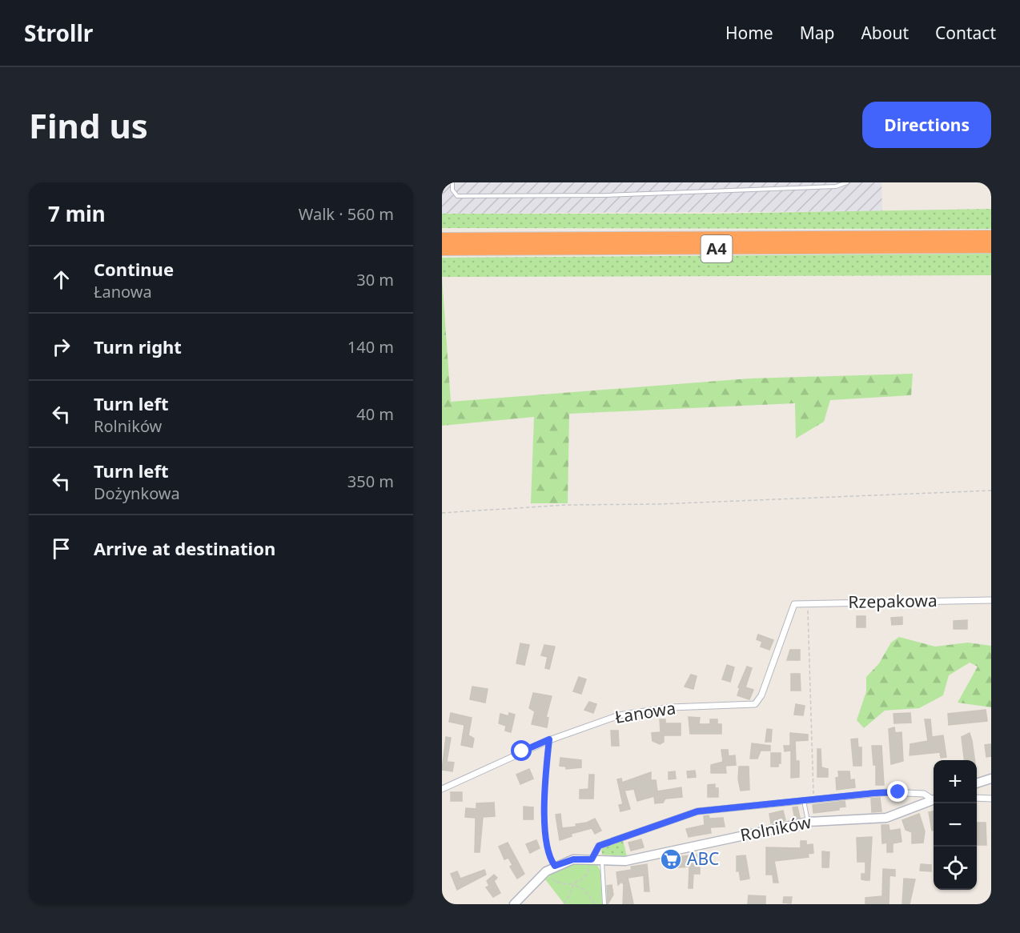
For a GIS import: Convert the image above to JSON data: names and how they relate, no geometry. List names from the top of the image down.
{
  "streets": {
    "highway": ["A4"],
    "street": ["Rzepakowa", "Łanowa", "Rolników"]
  },
  "crossings": [
    ["Rzepakowa", "Łanowa"]
  ],
  "places": {
    "supermarket": ["ABC"]
  },
  "page": {
    "header": "Strollr",
    "nav": [
      "Home",
      "Map",
      "About",
      "Contact"
    ],
    "buttons": "Directions",
    "title": "Find us",
    "heading": ["7 min", "Walk · 560 m"],
    "list": [
      ["Continue", "Łanowa", "30 m"],
      ["Turn right", "140 m"],
      ["Turn left", "Rolników", "40 m"],
      ["Turn left", "Dożynkowa", "350 m"],
      "Arrive at destination"
    ],
    "map_buttons": ["+", "−"]
  }
}
